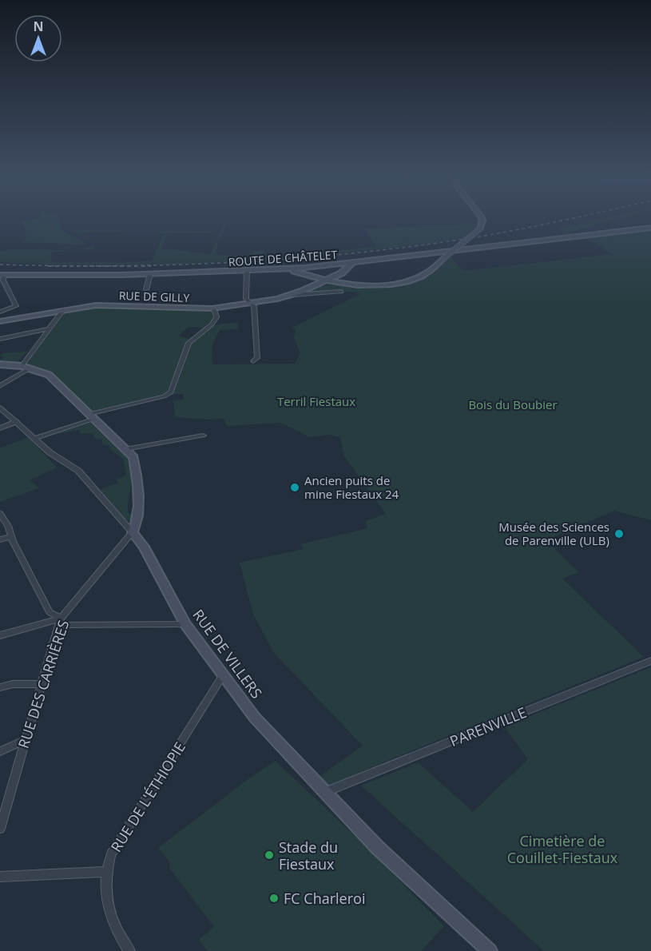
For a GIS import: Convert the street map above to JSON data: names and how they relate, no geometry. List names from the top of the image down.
{
  "streets": {
    "main road": ["ROUTE DE CHÂTELET", "RUE DE GILLY", "RUE DE VILLERS"],
    "street": ["RUE DES CARRIÈRES", "PARENVILLE", "RUE DE L'ÉTHIOPIE"]
  },
  "crossings": [
    ["RUE DE VILLERS", "RUE DES CARRIÈRES"],
    ["RUE DE VILLERS", "PARENVILLE"],
    ["RUE DE VILLERS", "RUE DE L'ÉTHIOPIE"]
  ],
  "parks": ["Terril Fiestaux", "Bois du Boubier", "Cimetière de Couillet-Fiestaux"],
  "places": [
    "Ancien puits de mine Fiestaux 24",
    "Musée des Sciences de Parenville (ULB)",
    "Stade du Fiestaux",
    "FC Charleroi"
  ],
  "north": "top"
}
